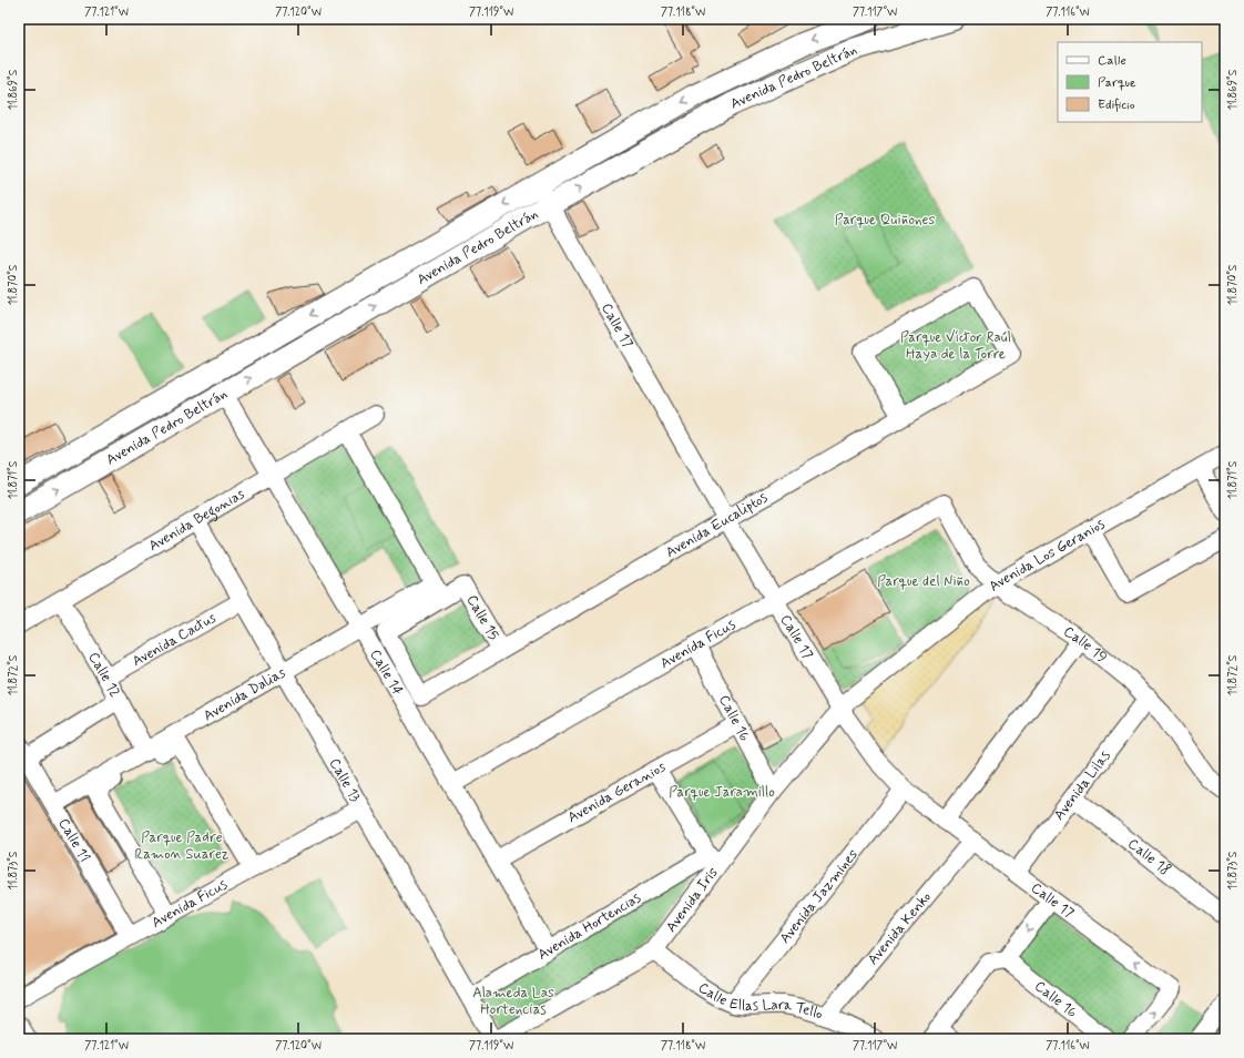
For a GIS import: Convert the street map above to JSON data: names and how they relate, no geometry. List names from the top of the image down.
{
  "streets": {
    "main road": ["Avenida Pedro Beltrán"],
    "street": [
      "Calle 17",
      "Avenida Begonias",
      "Avenida Eucaliptos",
      "Avenida Los Geranios",
      "Calle 15",
      "Avenida Cactus",
      "Avenida Ficus",
      "Calle 19",
      "Calle 14",
      "Calle 12",
      "Avenida Dalias",
      "Calle 16",
      "Calle 13",
      "Avenida Lilas",
      "Avenida Geranios",
      "Calle 11",
      "Calle 18",
      "Avenida Jazmines",
      "Avenida Iris",
      "Avenida Hortencias",
      "Avenida Kenko",
      "Calle Ellas Lara Tello"
    ]
  },
  "crossings": [
    ["Avenida Pedro Beltrán", "Calle 17"],
    ["Avenida Pedro Beltrán", "Calle 14"],
    ["Calle 17", "Avenida Eucaliptos"],
    ["Calle 17", "Avenida Los Geranios"],
    ["Calle 17", "Avenida Ficus"],
    ["Calle 17", "Avenida Lilas"],
    ["Calle 17", "Avenida Jazmines"],
    ["Calle 17", "Avenida Iris"],
    ["Calle 17", "Avenida Kenko"],
    ["Avenida Begonias", "Calle 14"],
    ["Avenida Begonias", "Calle 12"],
    ["Avenida Begonias", "Calle 13"],
    ["Avenida Eucaliptos", "Calle 15"],
    ["Avenida Eucaliptos", "Calle 14"],
    ["Avenida Los Geranios", "Calle 19"],
    ["Avenida Los Geranios", "Avenida Iris"],
    ["Calle 15", "Calle 14"],
    ["Calle 15", "Avenida Dalias"],
    ["Avenida Cactus", "Calle 12"],
    ["Avenida Cactus", "Calle 13"],
    ["Avenida Ficus", "Calle 19"],
    ["Avenida Ficus", "Calle 14"],
    ["Avenida Ficus", "Calle 16"],
    ["Avenida Ficus", "Calle 13"],
    ["Avenida Ficus", "Calle 11"],
    ["Calle 19", "Avenida Lilas"],
    ["Calle 14", "Avenida Dalias"],
    ["Calle 14", "Avenida Geranios"],
    ["Calle 14", "Avenida Hortencias"],
    ["Calle 12", "Avenida Dalias"],
    ["Avenida Dalias", "Calle 13"],
    ["Avenida Dalias", "Calle 11"],
    ["Calle 16", "Avenida Geranios"],
    ["Calle 16", "Avenida Iris"],
    ["Calle 13", "Avenida Hortencias"],
    ["Avenida Lilas", "Calle 18"],
    ["Avenida Jazmines", "Calle Ellas Lara Tello"],
    ["Avenida Iris", "Avenida Hortencias"],
    ["Avenida Iris", "Calle Ellas Lara Tello"],
    ["Avenida Kenko", "Calle Ellas Lara Tello"]
  ],
  "parks": [
    "Parque Quiñones",
    "Parque Víctor Raúl Haya de la Torre",
    "Parque del Niño",
    "Parque Jaramillo",
    "Parque Padre Ramon Suarez",
    "Alameda Las Hortencias"
  ],
  "legend": ["Calle", "Parque", "Edificio"],
  "coordinates": [
    "77.121°W",
    "77.120°W",
    "77.119°W",
    "77.118°W",
    "77.117°W",
    "77.116°W",
    "11.869°S",
    "11.870°S",
    "11.871°S",
    "11.872°S",
    "11.873°S"
  ]
}
